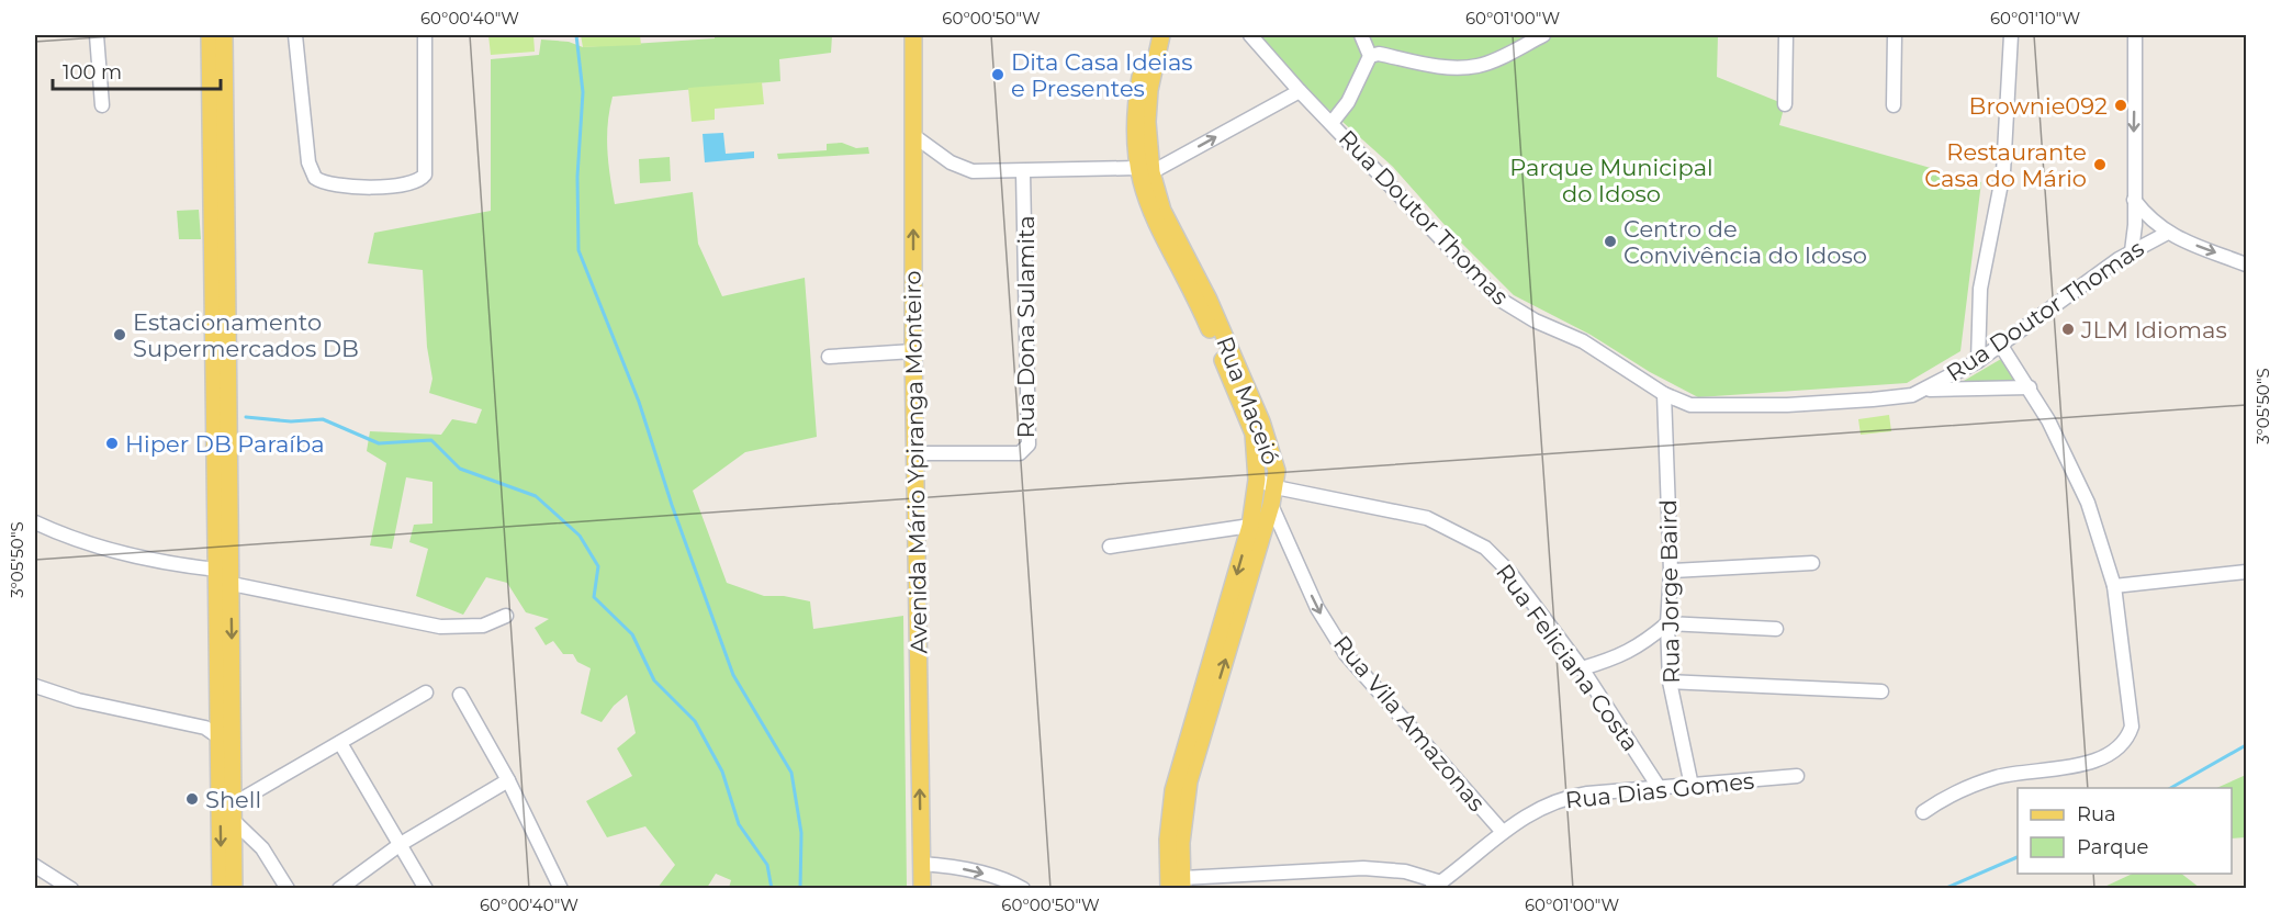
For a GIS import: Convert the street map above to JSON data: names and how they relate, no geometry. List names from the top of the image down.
{
  "streets": {
    "main road": ["Rua Maceió", "Avenida Mário Ypiranga Monteiro"],
    "street": [
      "Rua Doutor Thomas",
      "Rua Dona Sulamita",
      "Rua Jorge Baird",
      "Rua Feliciana Costa",
      "Rua Vila Amazonas",
      "Rua Dias Gomes"
    ]
  },
  "crossings": [
    ["Rua Doutor Thomas", "Rua Jorge Baird"],
    ["Rua Dona Sulamita", "Avenida Mário Ypiranga Monteiro"],
    ["Rua Maceió", "Rua Feliciana Costa"],
    ["Rua Maceió", "Rua Vila Amazonas"],
    ["Rua Jorge Baird", "Rua Dias Gomes"],
    ["Rua Feliciana Costa", "Rua Dias Gomes"],
    ["Rua Vila Amazonas", "Rua Dias Gomes"]
  ],
  "one_way": ["Avenida Mário Ypiranga Monteiro", "Rua Vila Amazonas"],
  "parks": ["Parque Municipal do Idoso"],
  "places": [
    "Dita Casa Ideias e Presentes",
    "Brownie092",
    "Restaurante Casa do Mário",
    "Centro de Convivência do Idoso",
    "JLM Idiomas",
    "Estacionamento Supermercados DB",
    "Hiper DB Paraíba",
    "Shell"
  ],
  "legend": ["Rua", "Parque"],
  "scale_bar": "100 m",
  "coordinates": [
    "60°00'40\"W",
    "60°00'50\"W",
    "60°01'00\"W",
    "60°01'10\"W",
    "3°05'50\"S"
  ]
}
